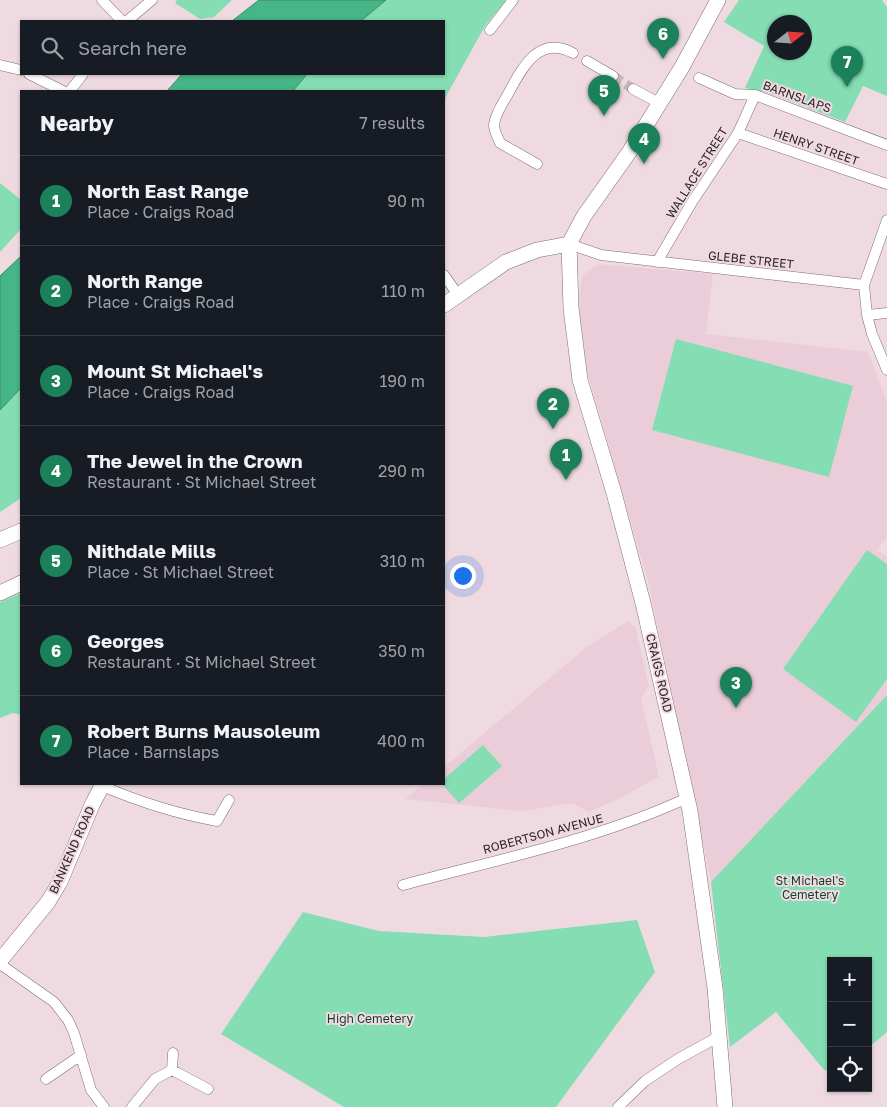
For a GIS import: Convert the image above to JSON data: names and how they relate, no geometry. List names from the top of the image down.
{
  "streets": {
    "street": [
      "BARNSLAPS",
      "HENRY STREET",
      "WALLACE STREET",
      "GLEBE STREET",
      "CRAIGS ROAD",
      "ROBERTSON AVENUE",
      "BANKEND ROAD"
    ]
  },
  "crossings": [
    ["BARNSLAPS", "WALLACE STREET"],
    ["HENRY STREET", "WALLACE STREET"],
    ["WALLACE STREET", "GLEBE STREET"],
    ["GLEBE STREET", "CRAIGS ROAD"],
    ["CRAIGS ROAD", "ROBERTSON AVENUE"]
  ],
  "parks": ["St Michael's Cemetery", "High Cemetery"],
  "north": "right",
  "page": {
    "pins": [
      "6",
      "7",
      "5",
      "4",
      "2",
      "1",
      "3"
    ],
    "search": "Search here",
    "heading": ["Nearby", "7 results"],
    "list": [
      {
        "mark": "1",
        "name": "North East Range",
        "note": "Place · Craigs Road",
        "value": "90 m"
      },
      {
        "mark": "2",
        "name": "North Range",
        "note": "Place · Craigs Road",
        "value": "110 m"
      },
      {
        "mark": "3",
        "name": "Mount St Michael's",
        "note": "Place · Craigs Road",
        "value": "190 m"
      },
      {
        "mark": "4",
        "name": "The Jewel in the Crown",
        "note": "Restaurant · St Michael Street",
        "value": "290 m"
      },
      {
        "mark": "5",
        "name": "Nithdale Mills",
        "note": "Place · St Michael Street",
        "value": "310 m"
      },
      {
        "mark": "6",
        "name": "Georges",
        "note": "Restaurant · St Michael Street",
        "value": "350 m"
      },
      {
        "mark": "7",
        "name": "Robert Burns Mausoleum",
        "note": "Place · Barnslaps",
        "value": "400 m"
      }
    ],
    "map_buttons": ["+", "−"]
  }
}
